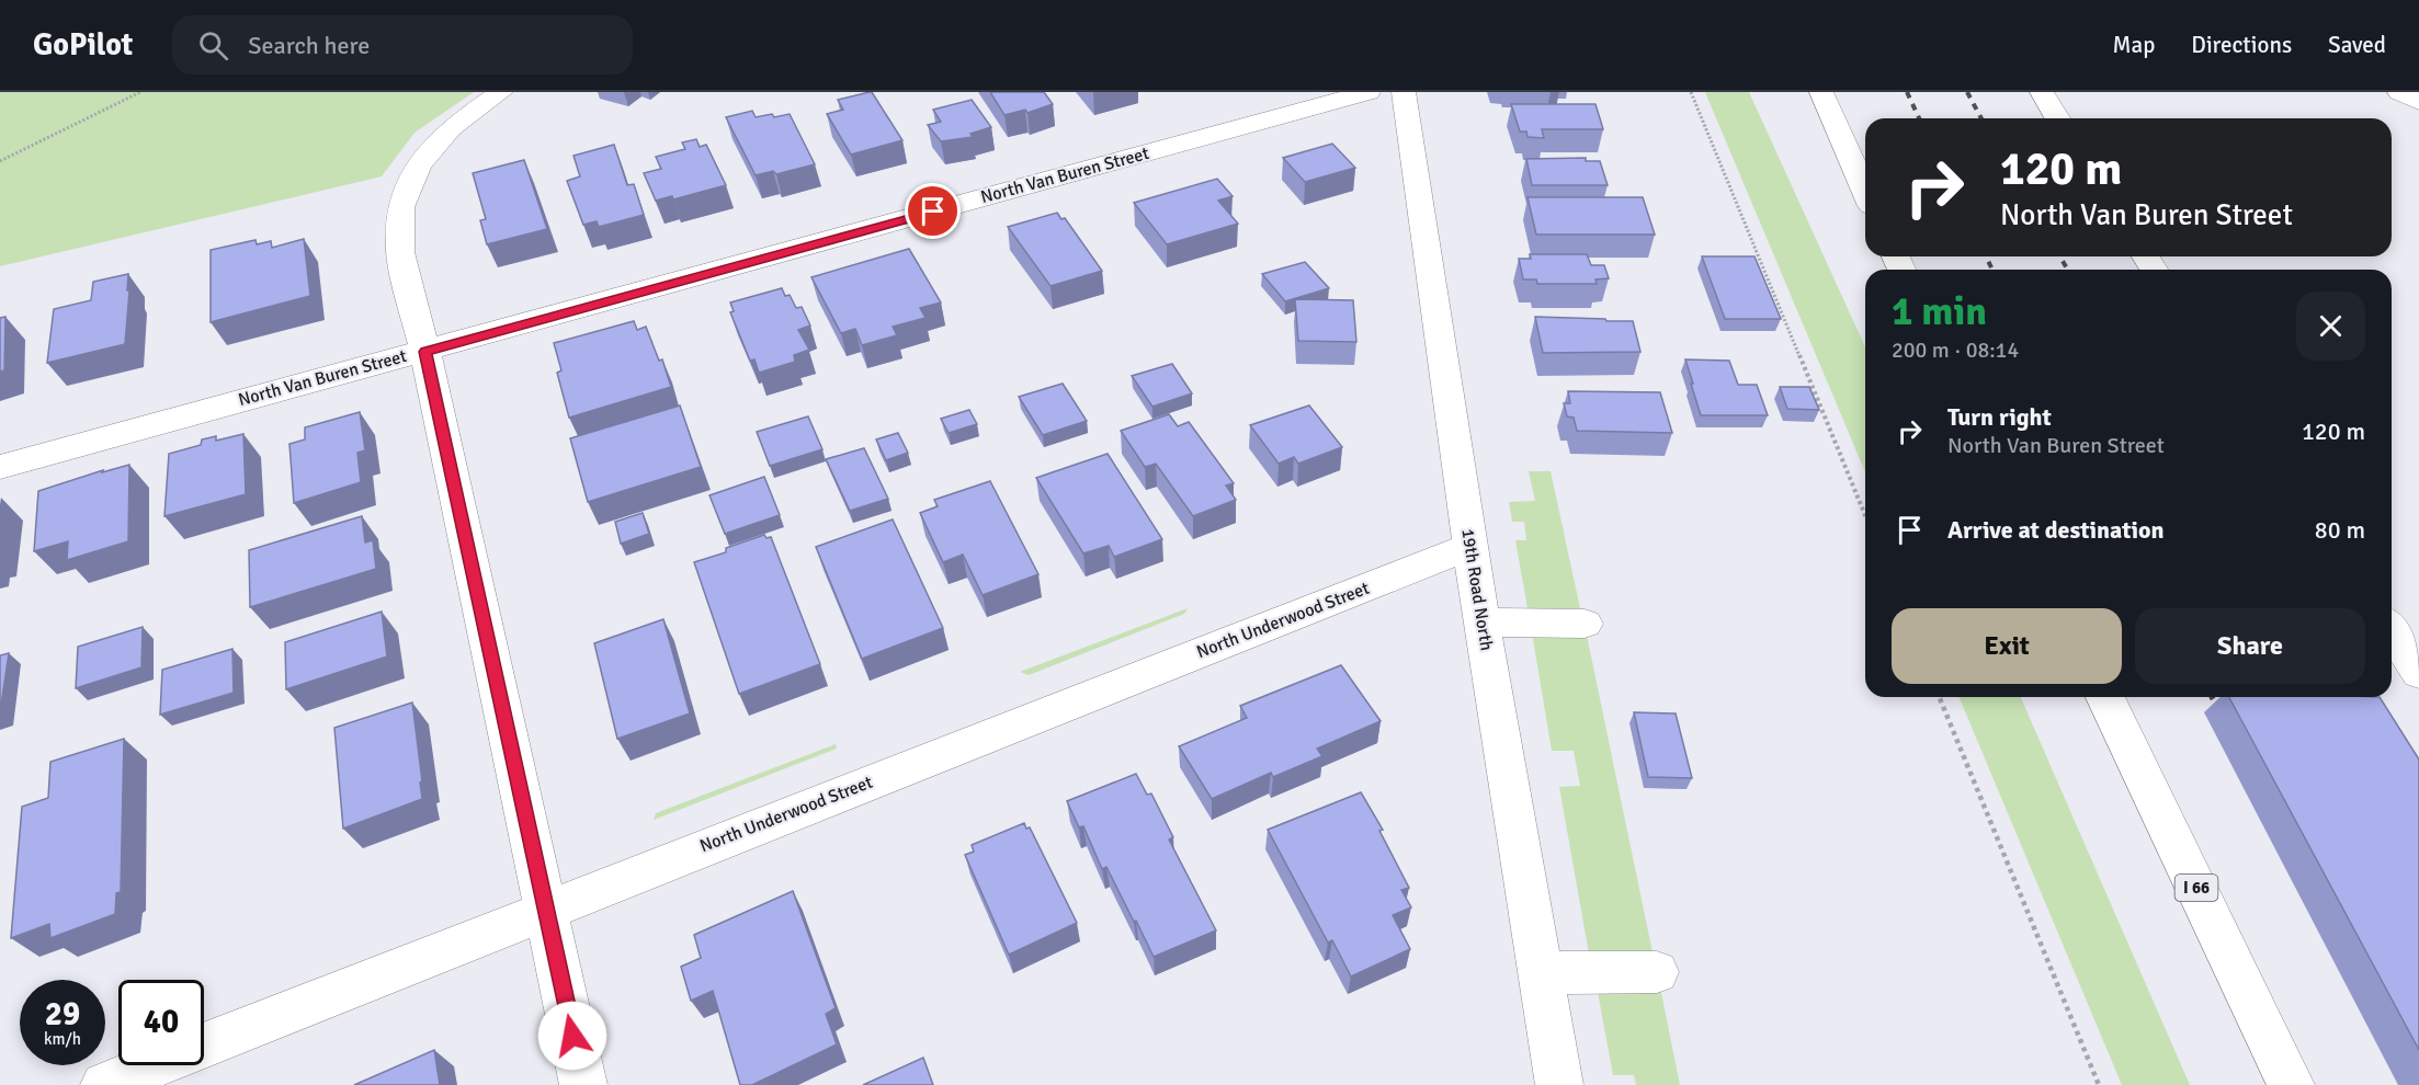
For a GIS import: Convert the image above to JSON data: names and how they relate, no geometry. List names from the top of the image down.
{
  "streets": {
    "main road": [
      "North Van Buren Street",
      "19th Road North",
      "North Underwood Street",
      "I 66"
    ]
  },
  "crossings": [
    ["19th Road North", "North Underwood Street"]
  ],
  "page": {
    "header": "GoPilot",
    "search": "Search here",
    "nav": ["Map", "Directions", "Saved"],
    "turn": ["120 m", "North Van Buren Street"],
    "heading": ["1 min", "200 m · 08:14"],
    "list": [
      {
        "name": "Turn right",
        "note": "North Van Buren Street",
        "value": "120 m"
      },
      {
        "name": "Arrive at destination",
        "value": "80 m"
      }
    ],
    "buttons": ["Exit", "Share"],
    "speed": "29 km/h",
    "limit": "40"
  }
}
